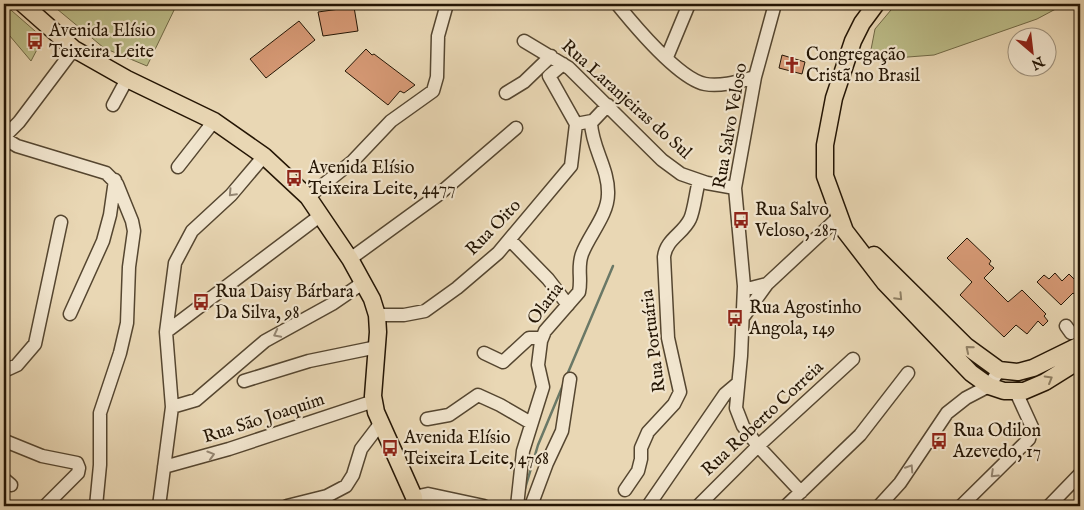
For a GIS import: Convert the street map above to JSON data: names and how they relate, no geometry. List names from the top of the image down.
{
  "streets": {
    "street": [
      "Rua Laranjeiras do Sul",
      "Rua Salvo Veloso",
      "Rua Oito",
      "Olaria",
      "Rua Portuária",
      "Rua São Joaquim",
      "Rua Roberto Correia"
    ]
  },
  "crossings": [
    ["Rua Laranjeiras do Sul", "Rua Salvo Veloso"],
    ["Rua Laranjeiras do Sul", "Rua Portuária"],
    ["Rua Salvo Veloso", "Rua Roberto Correia"]
  ],
  "places": {
    "bus stop": [
      "Avenida Elísio Teixeira Leite",
      "Avenida Elísio Teixeira Leite, 4477",
      "Rua Salvo Veloso, 287",
      "Rua Daisy Bárbara Da Silva, 98",
      "Rua Agostinho Angola, 149",
      "Rua Odilon Azevedo, 17",
      "Avenida Elísio Teixeira Leite, 4768"
    ],
    "church": ["Congregação Cristã no Brasil"]
  },
  "north": "bottom right"
}
